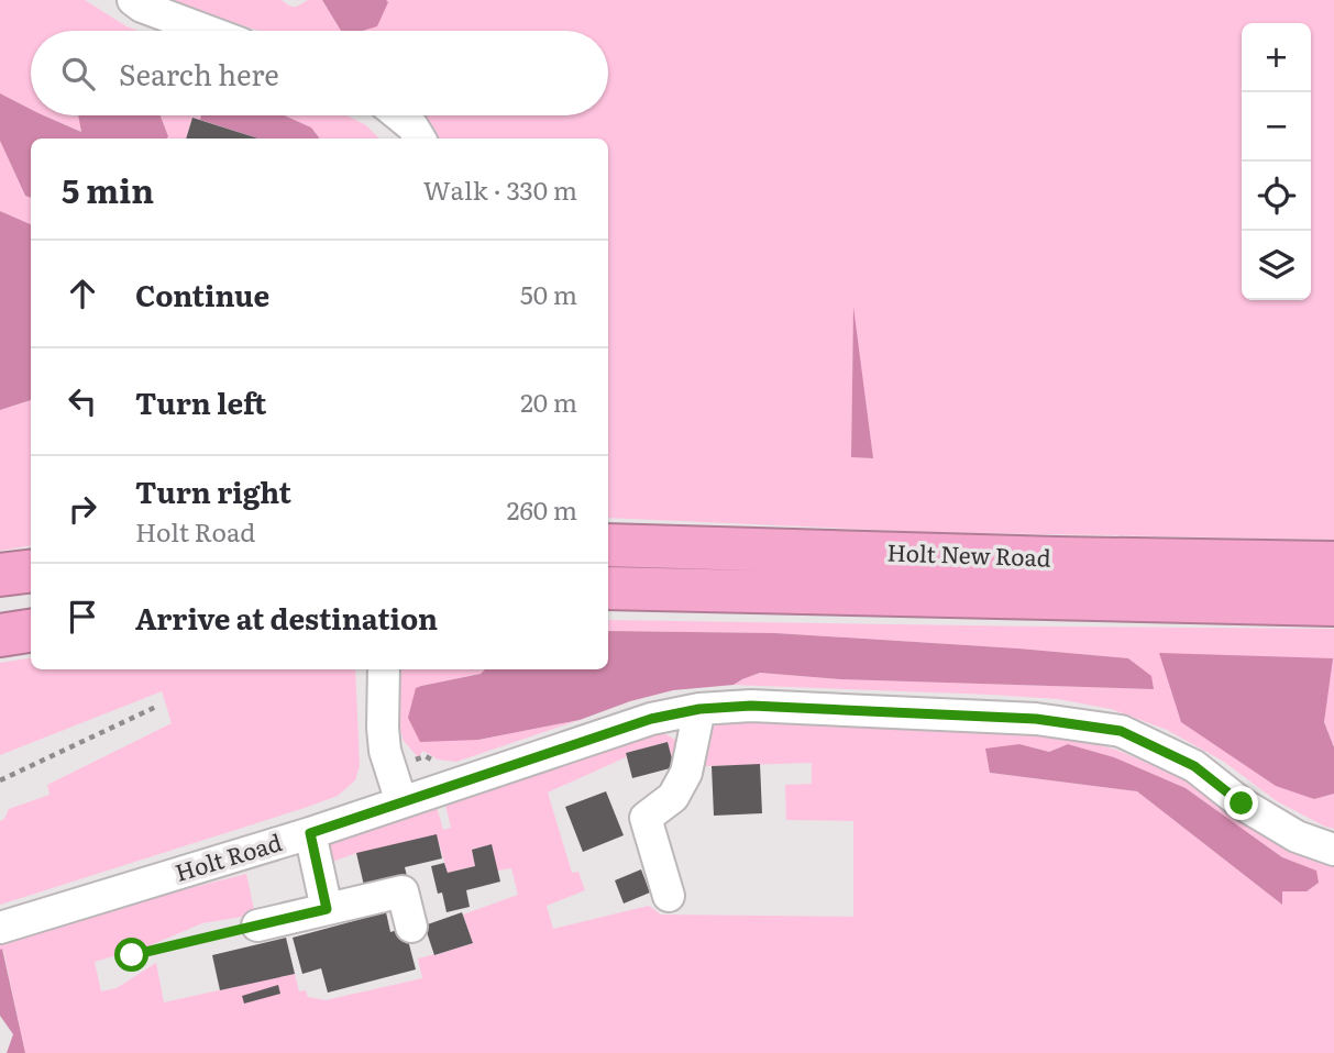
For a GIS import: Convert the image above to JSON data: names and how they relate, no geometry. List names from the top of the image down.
{
  "streets": {
    "highway": ["Holt New Road"],
    "street": ["Holt Road"]
  },
  "page": {
    "map_buttons": ["+", "−"],
    "search": "Search here",
    "heading": ["5 min", "Walk · 330 m"],
    "list": [
      ["Continue", "50 m"],
      ["Turn left", "20 m"],
      ["Turn right", "Holt Road", "260 m"],
      "Arrive at destination"
    ]
  }
}
